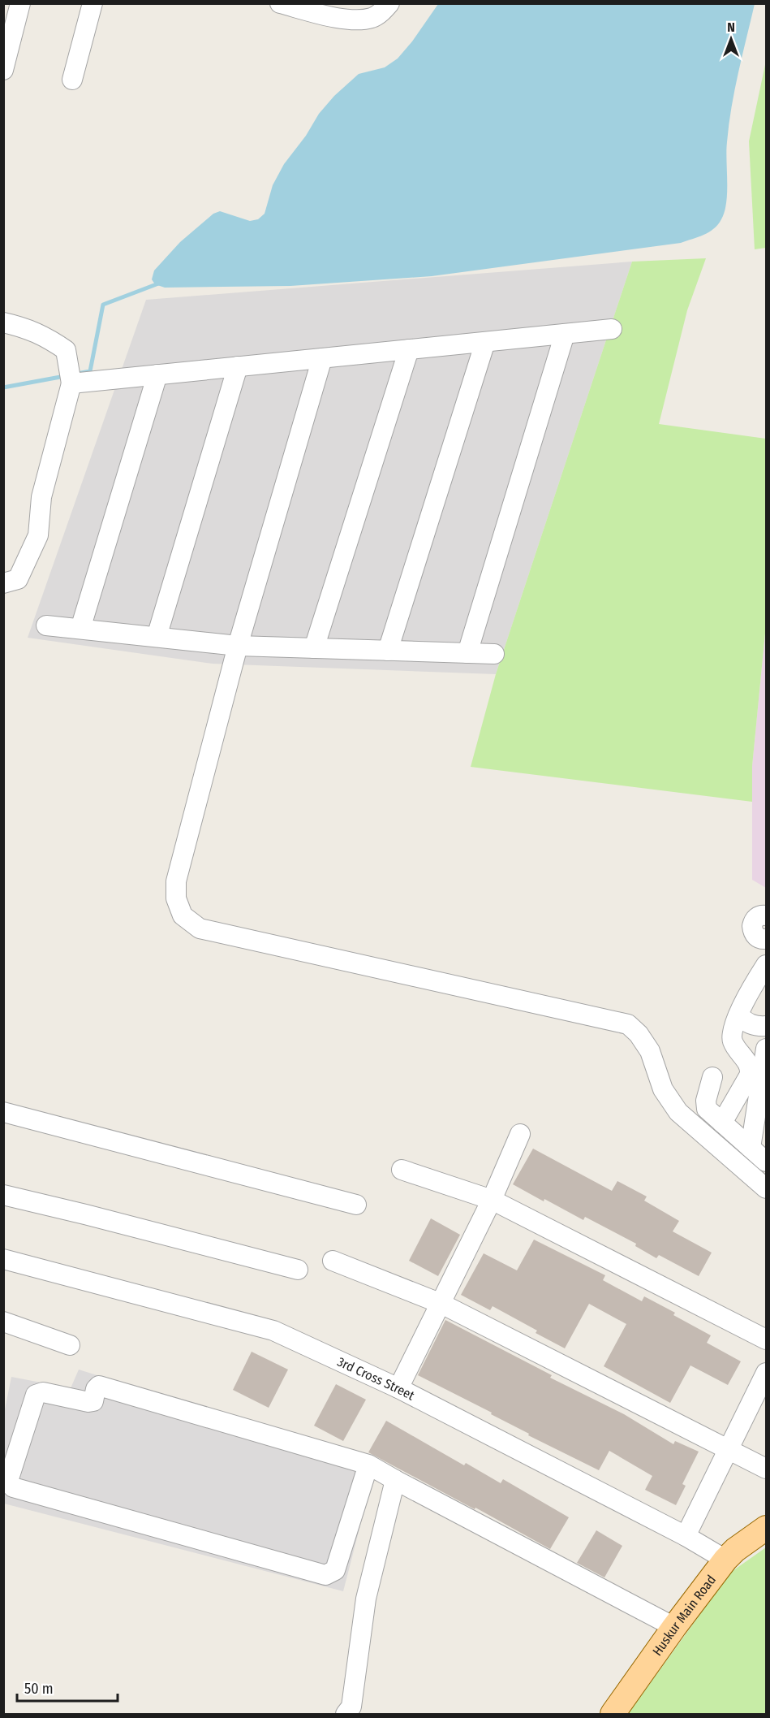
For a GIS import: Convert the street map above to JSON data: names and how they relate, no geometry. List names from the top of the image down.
{
  "streets": {
    "main road": ["Huskur Main Road"],
    "street": ["3rd Cross Street"]
  },
  "crossings": [
    ["3rd Cross Street", "Huskur Main Road"]
  ],
  "scale_bar": "50 m",
  "north": "top"
}
